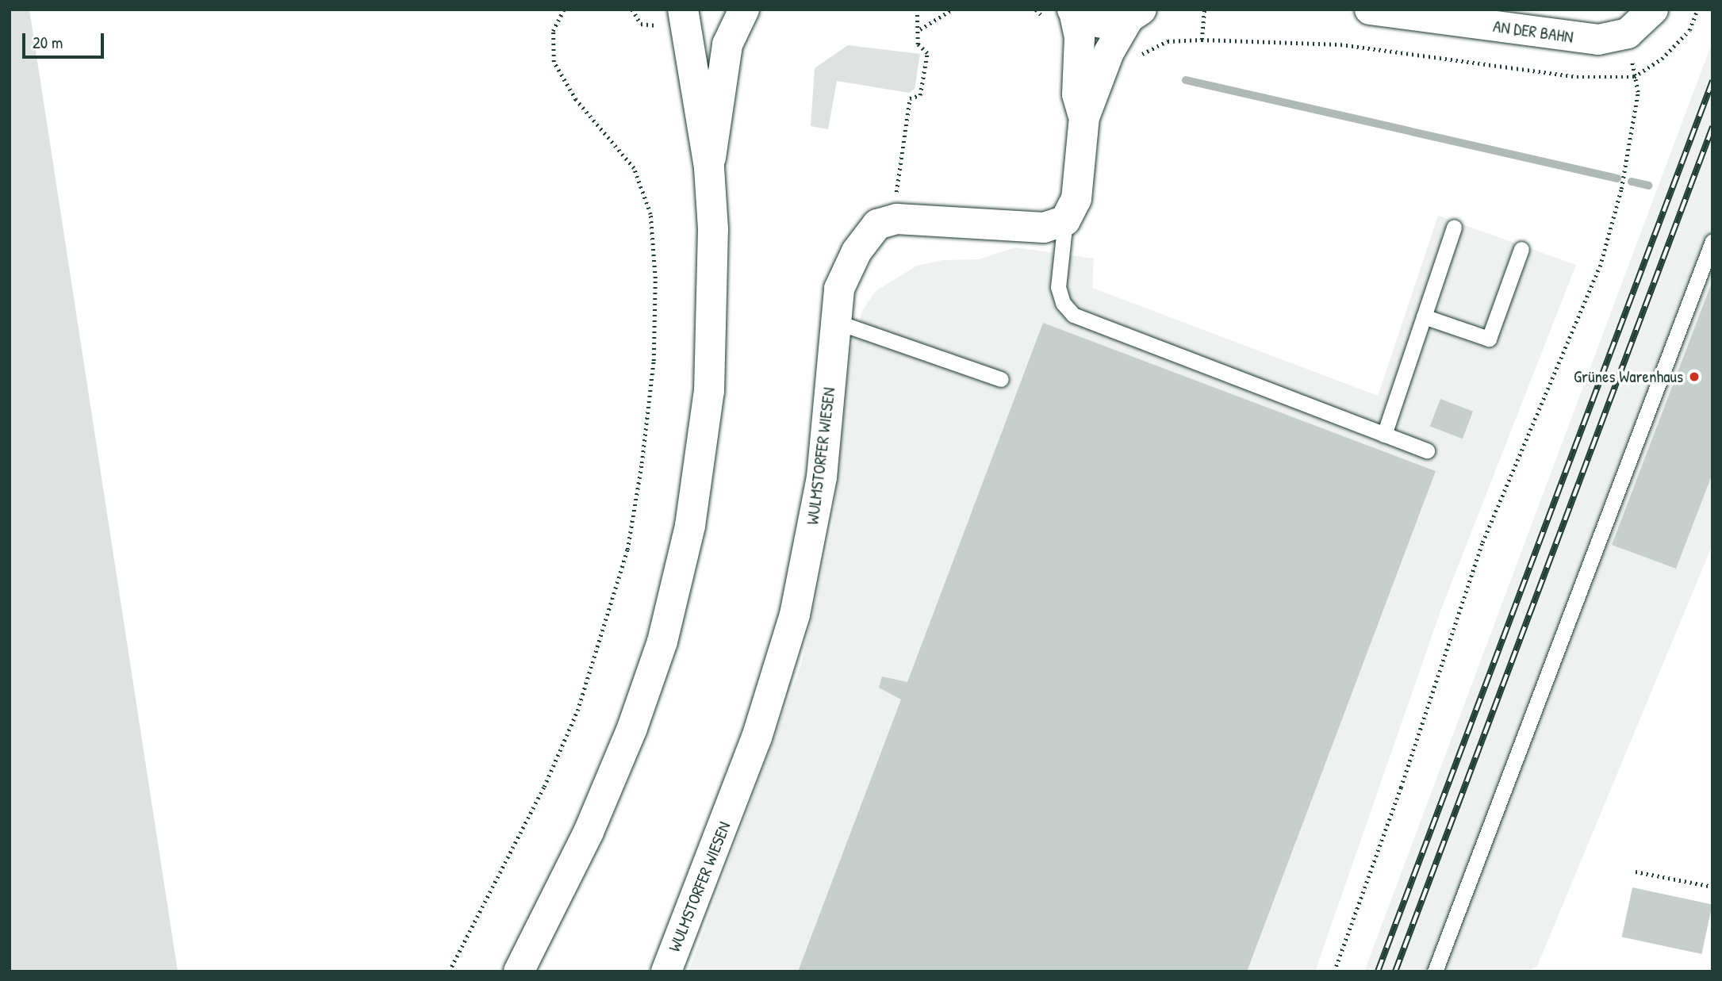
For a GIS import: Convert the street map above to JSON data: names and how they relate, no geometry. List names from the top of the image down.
{
  "streets": {
    "street": ["AN DER BAHN", "WULMSTORFER WIESEN"]
  },
  "places": ["Grünes Warenhaus"],
  "scale_bar": "20 m"
}
